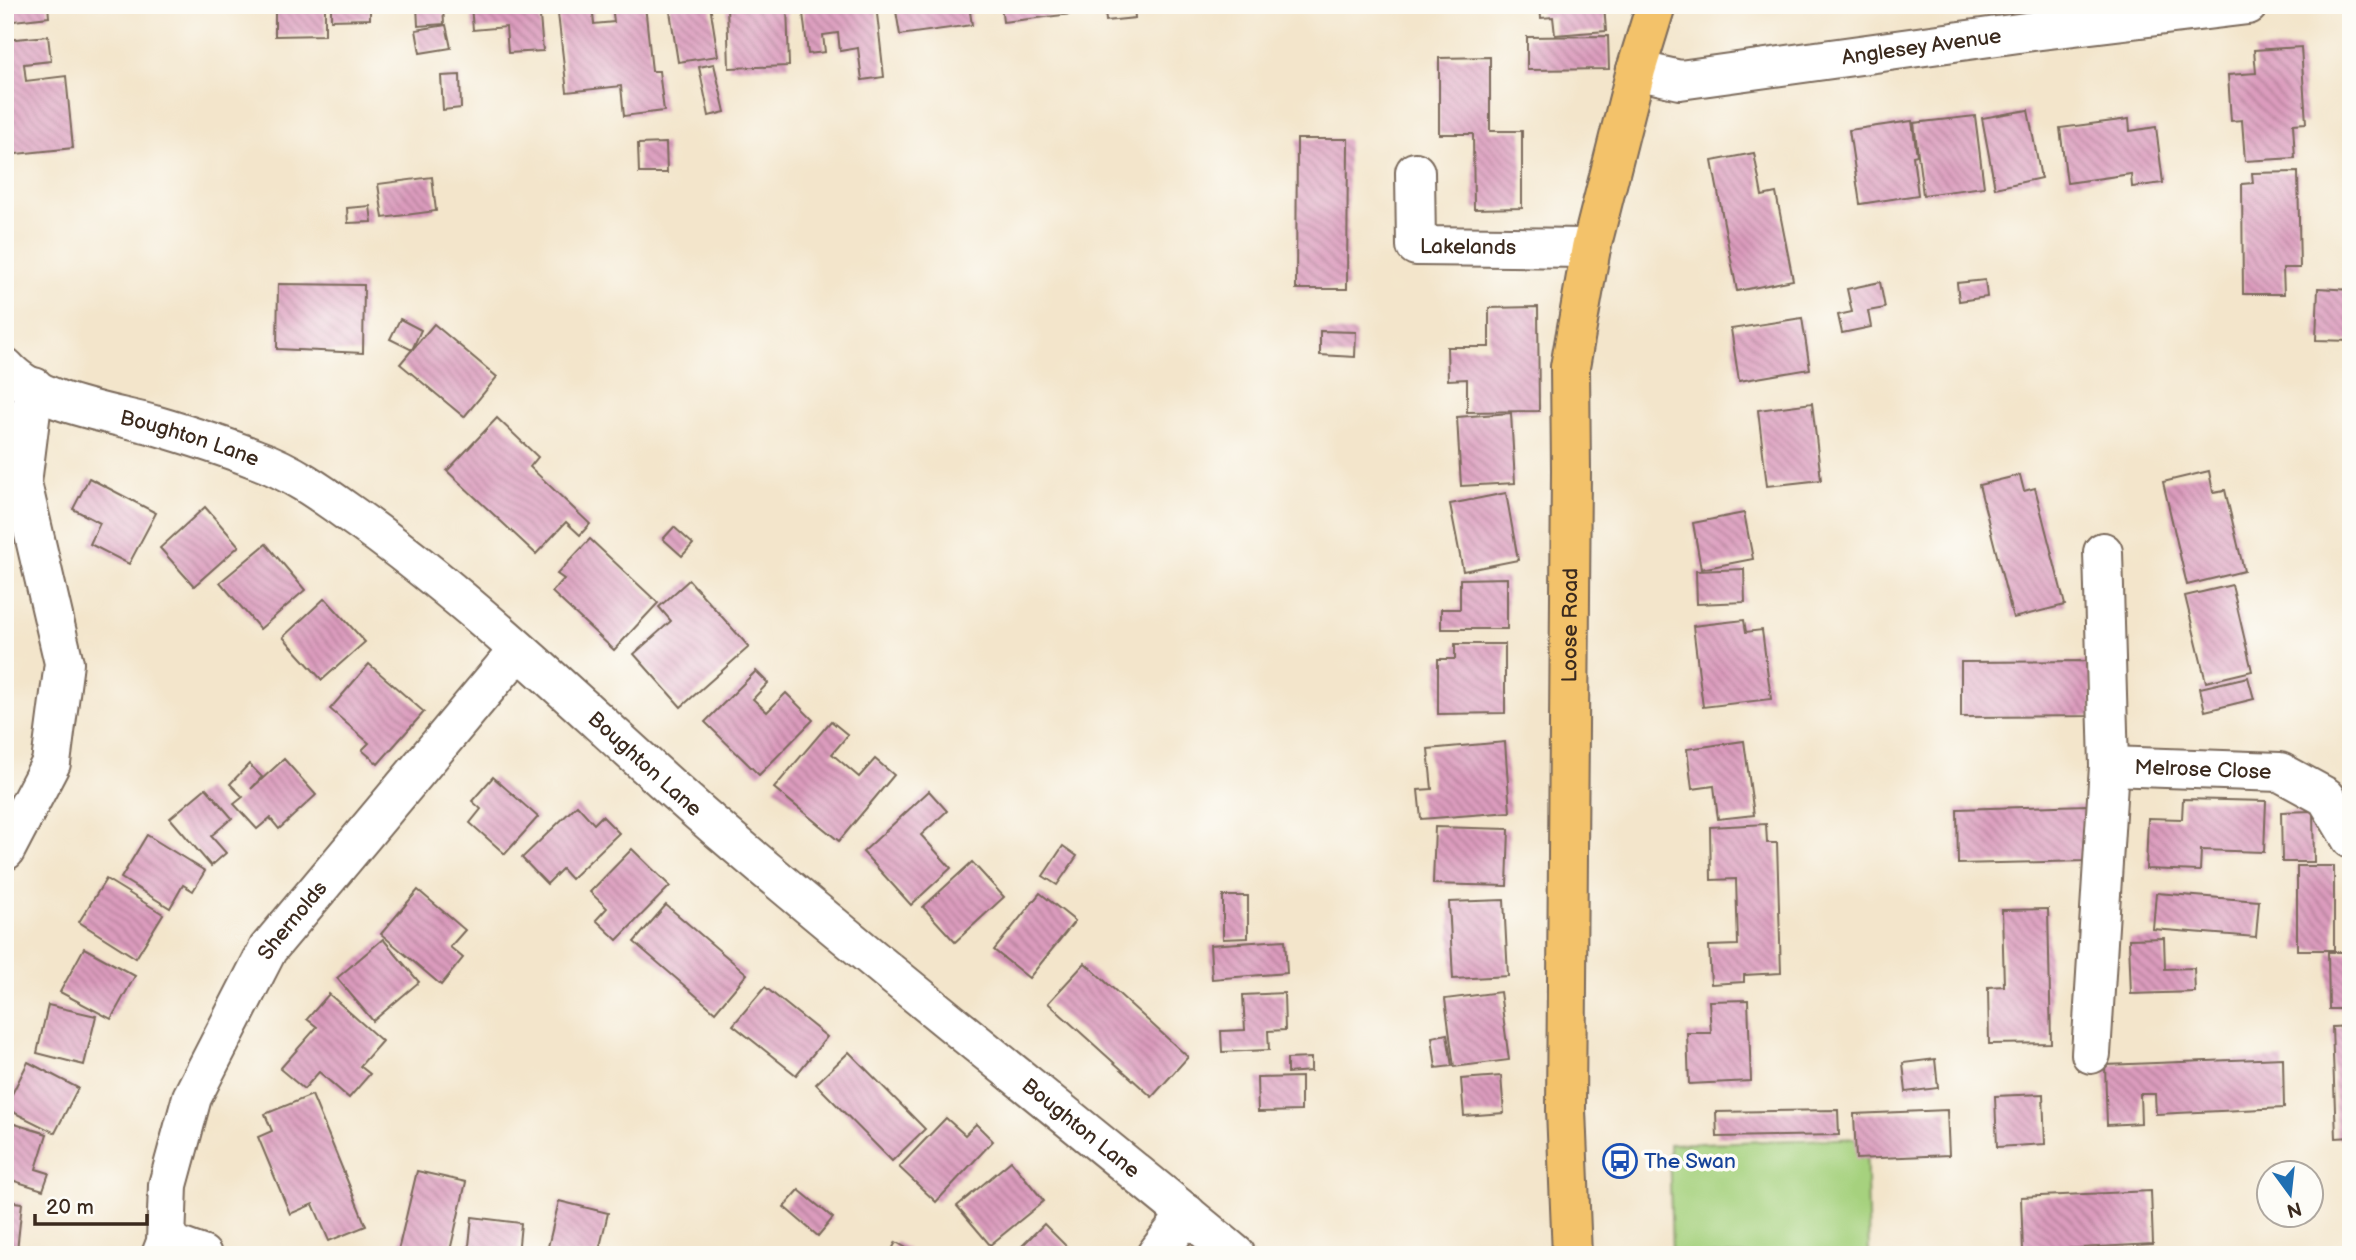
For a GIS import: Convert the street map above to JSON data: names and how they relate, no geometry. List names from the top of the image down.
{
  "streets": {
    "highway": ["Loose Road"],
    "street": [
      "Anglesey Avenue",
      "Lakelands",
      "Boughton Lane",
      "Melrose Close",
      "Shernolds"
    ]
  },
  "crossings": [
    ["Anglesey Avenue", "Loose Road"],
    ["Lakelands", "Loose Road"],
    ["Boughton Lane", "Shernolds"]
  ],
  "places": {
    "bus stop": ["The Swan"]
  },
  "scale_bar": "20 m",
  "north": "bottom"
}
